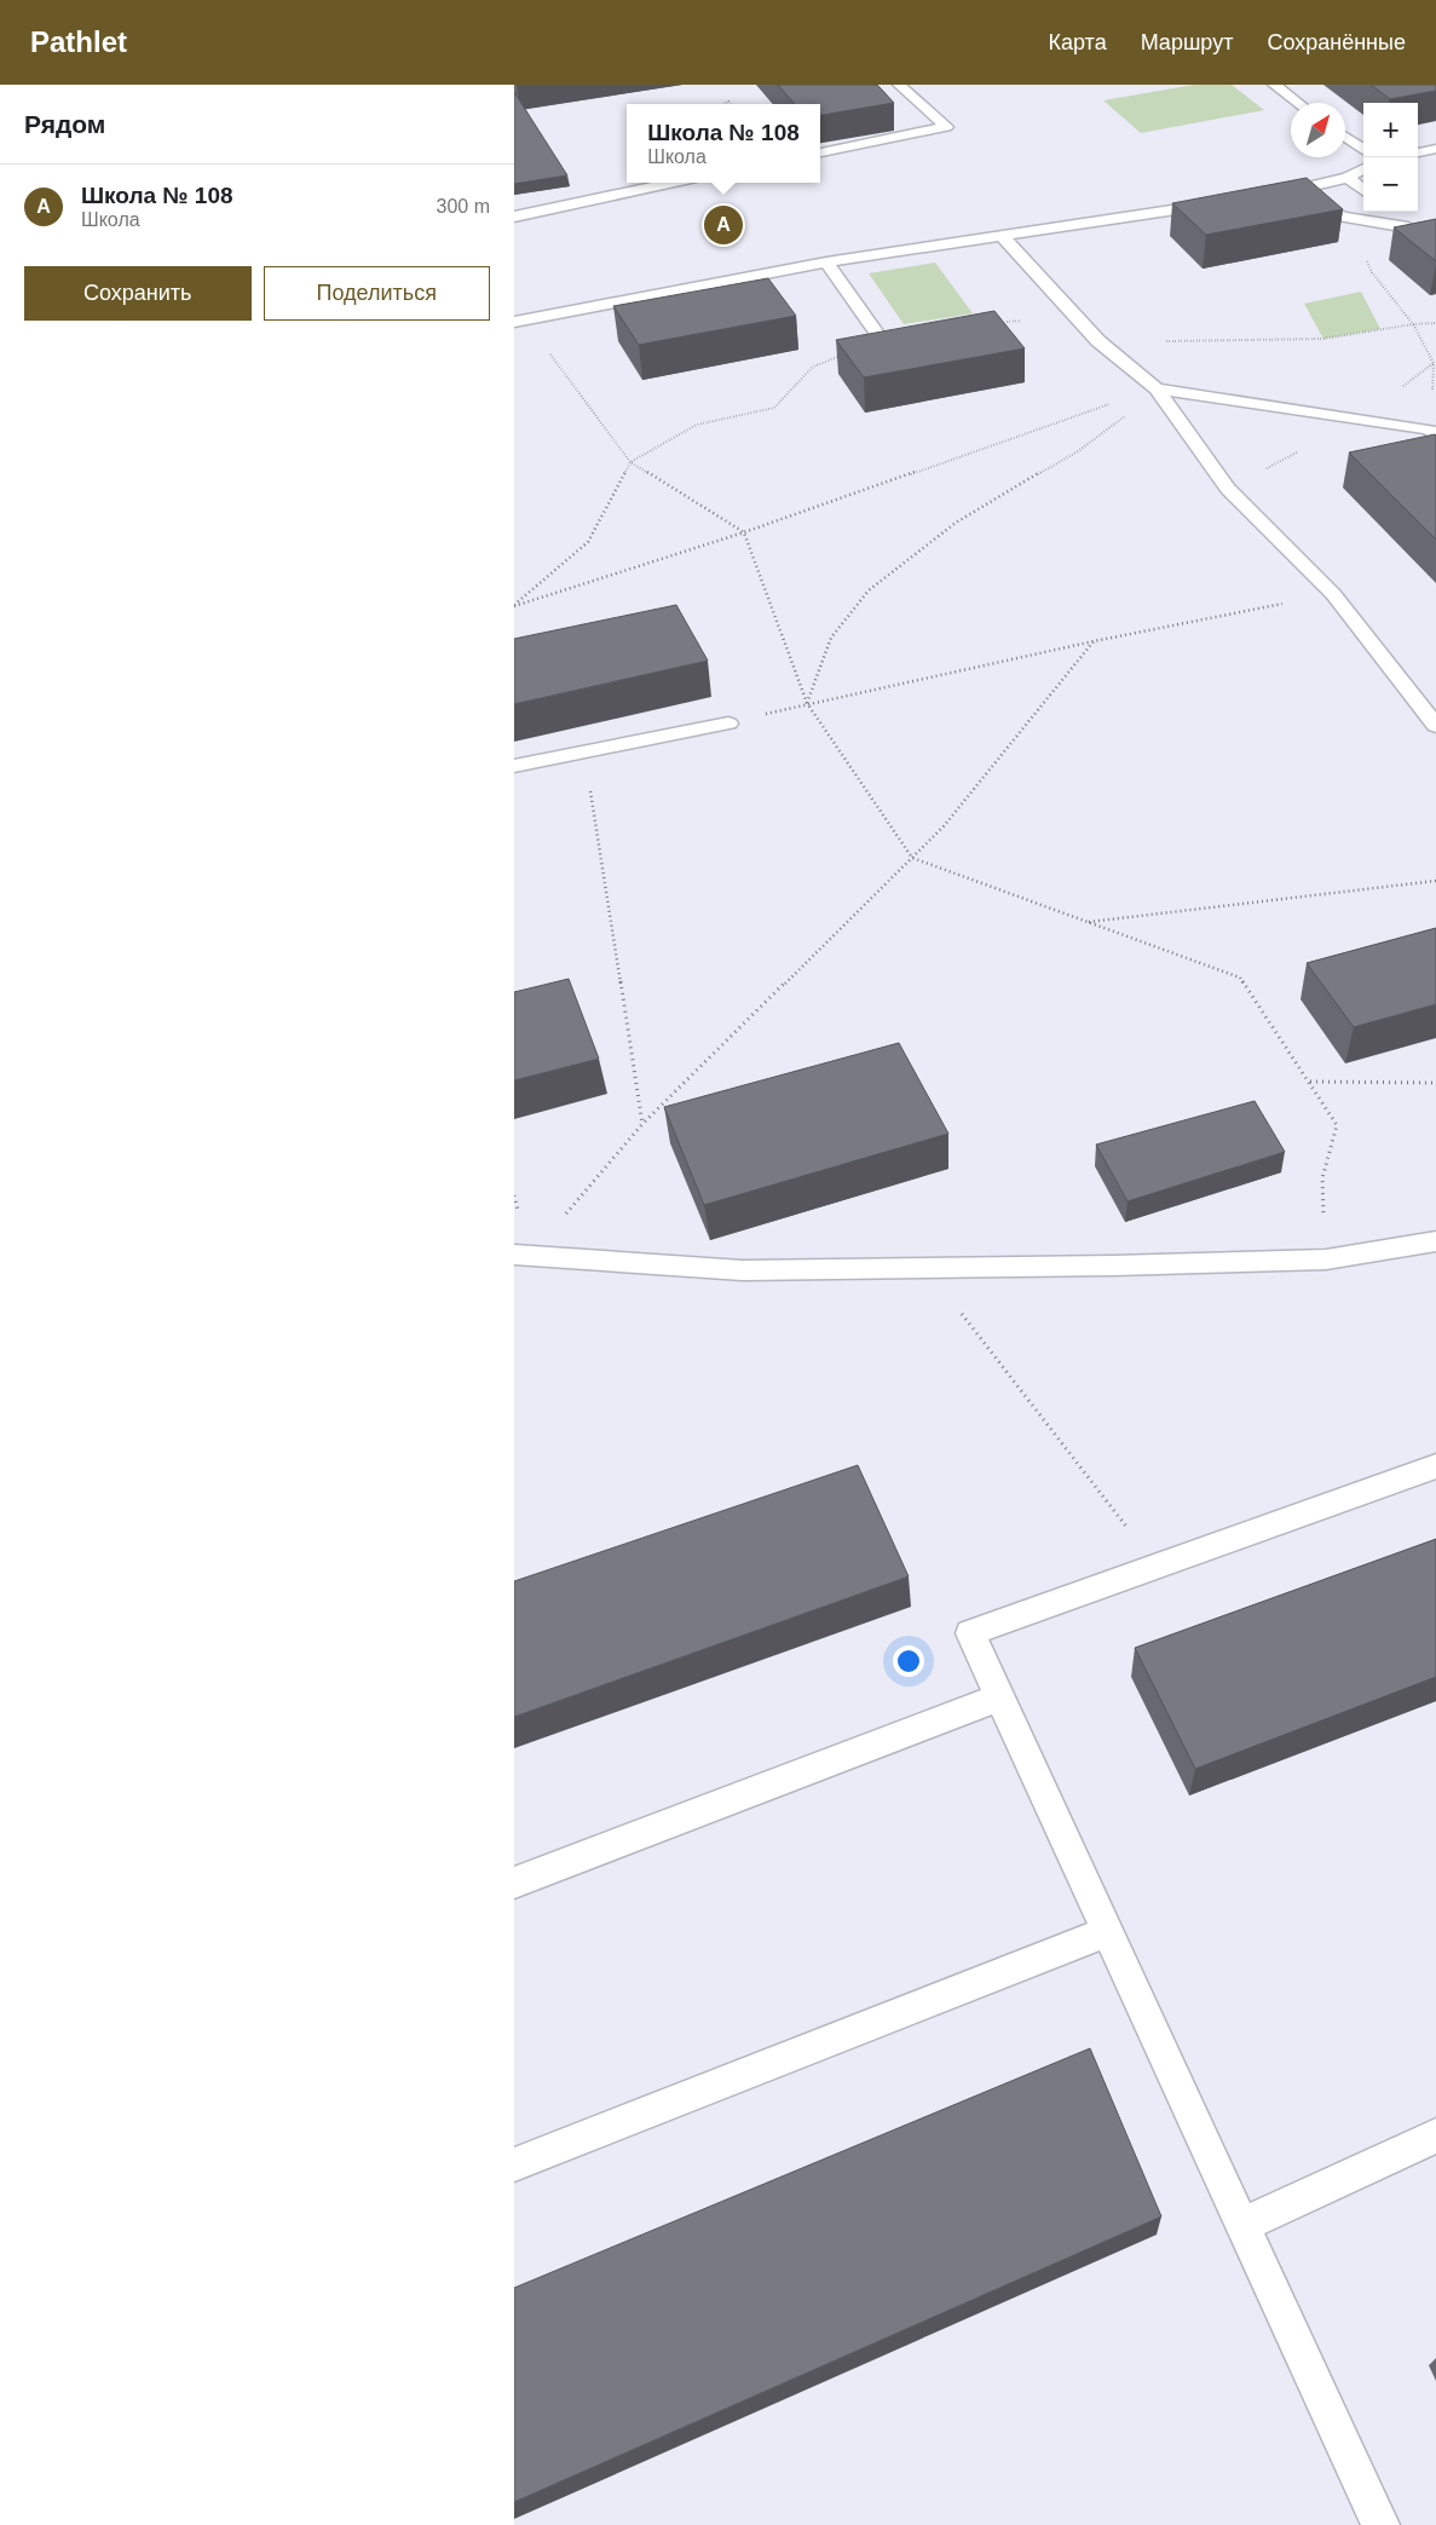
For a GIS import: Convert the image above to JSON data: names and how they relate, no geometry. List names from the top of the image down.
{
  "north": "top right",
  "page": {
    "header": "Pathlet",
    "nav": ["Карта", "Маршрут", "Сохранённые"],
    "heading": "Рядом",
    "map_buttons": ["+", "−"],
    "popup": ["Школа № 108", "Школа"],
    "list": [
      {
        "mark": "A",
        "name": "Школа № 108",
        "note": "Школа",
        "value": "300 m"
      }
    ],
    "pins": "A",
    "buttons": ["Сохранить", "Поделиться"]
  }
}
